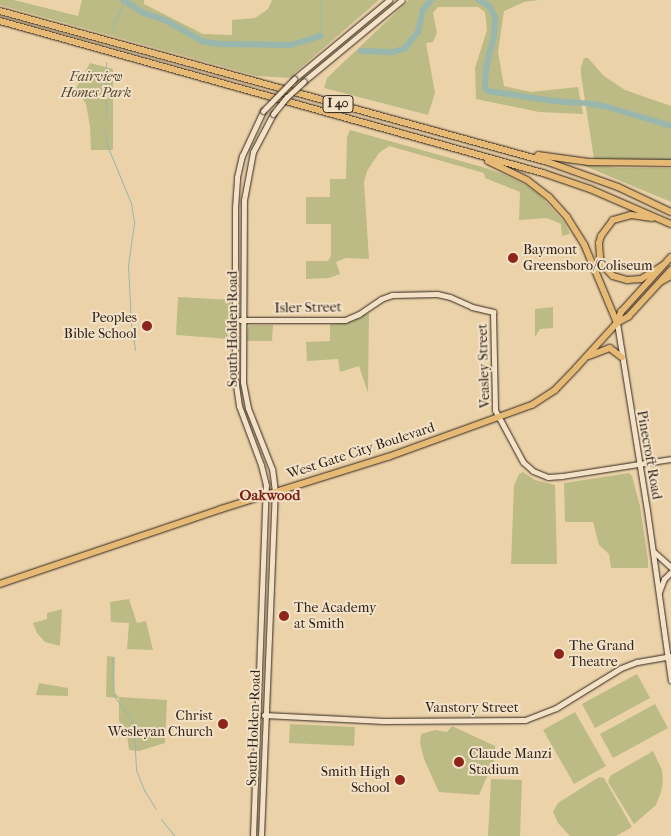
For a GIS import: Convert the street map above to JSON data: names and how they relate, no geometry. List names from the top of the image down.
{
  "streets": {
    "highway": ["I 40"],
    "main road": [
      "Isler Street",
      "South Holden Road",
      "Veasley Street",
      "West Gate City Boulevard",
      "Pinecroft Road",
      "Vanstory Street"
    ]
  },
  "crossings": [
    ["Isler Street", "South Holden Road"],
    ["Isler Street", "Veasley Street"],
    ["South Holden Road", "West Gate City Boulevard"],
    ["South Holden Road", "Vanstory Street"],
    ["Veasley Street", "West Gate City Boulevard"],
    ["Veasley Street", "Pinecroft Road"],
    ["West Gate City Boulevard", "Pinecroft Road"],
    ["Pinecroft Road", "Vanstory Street"]
  ],
  "districts": ["Oakwood"],
  "parks": ["Fairview Homes Park"],
  "places": [
    "Baymont Greensboro/Coliseum",
    "Peoples Bible School",
    "The Academy at Smith",
    "The Grand Theatre",
    "Christ Wesleyan Church",
    "Claude Manzi Stadium",
    "Smith High School"
  ]
}
